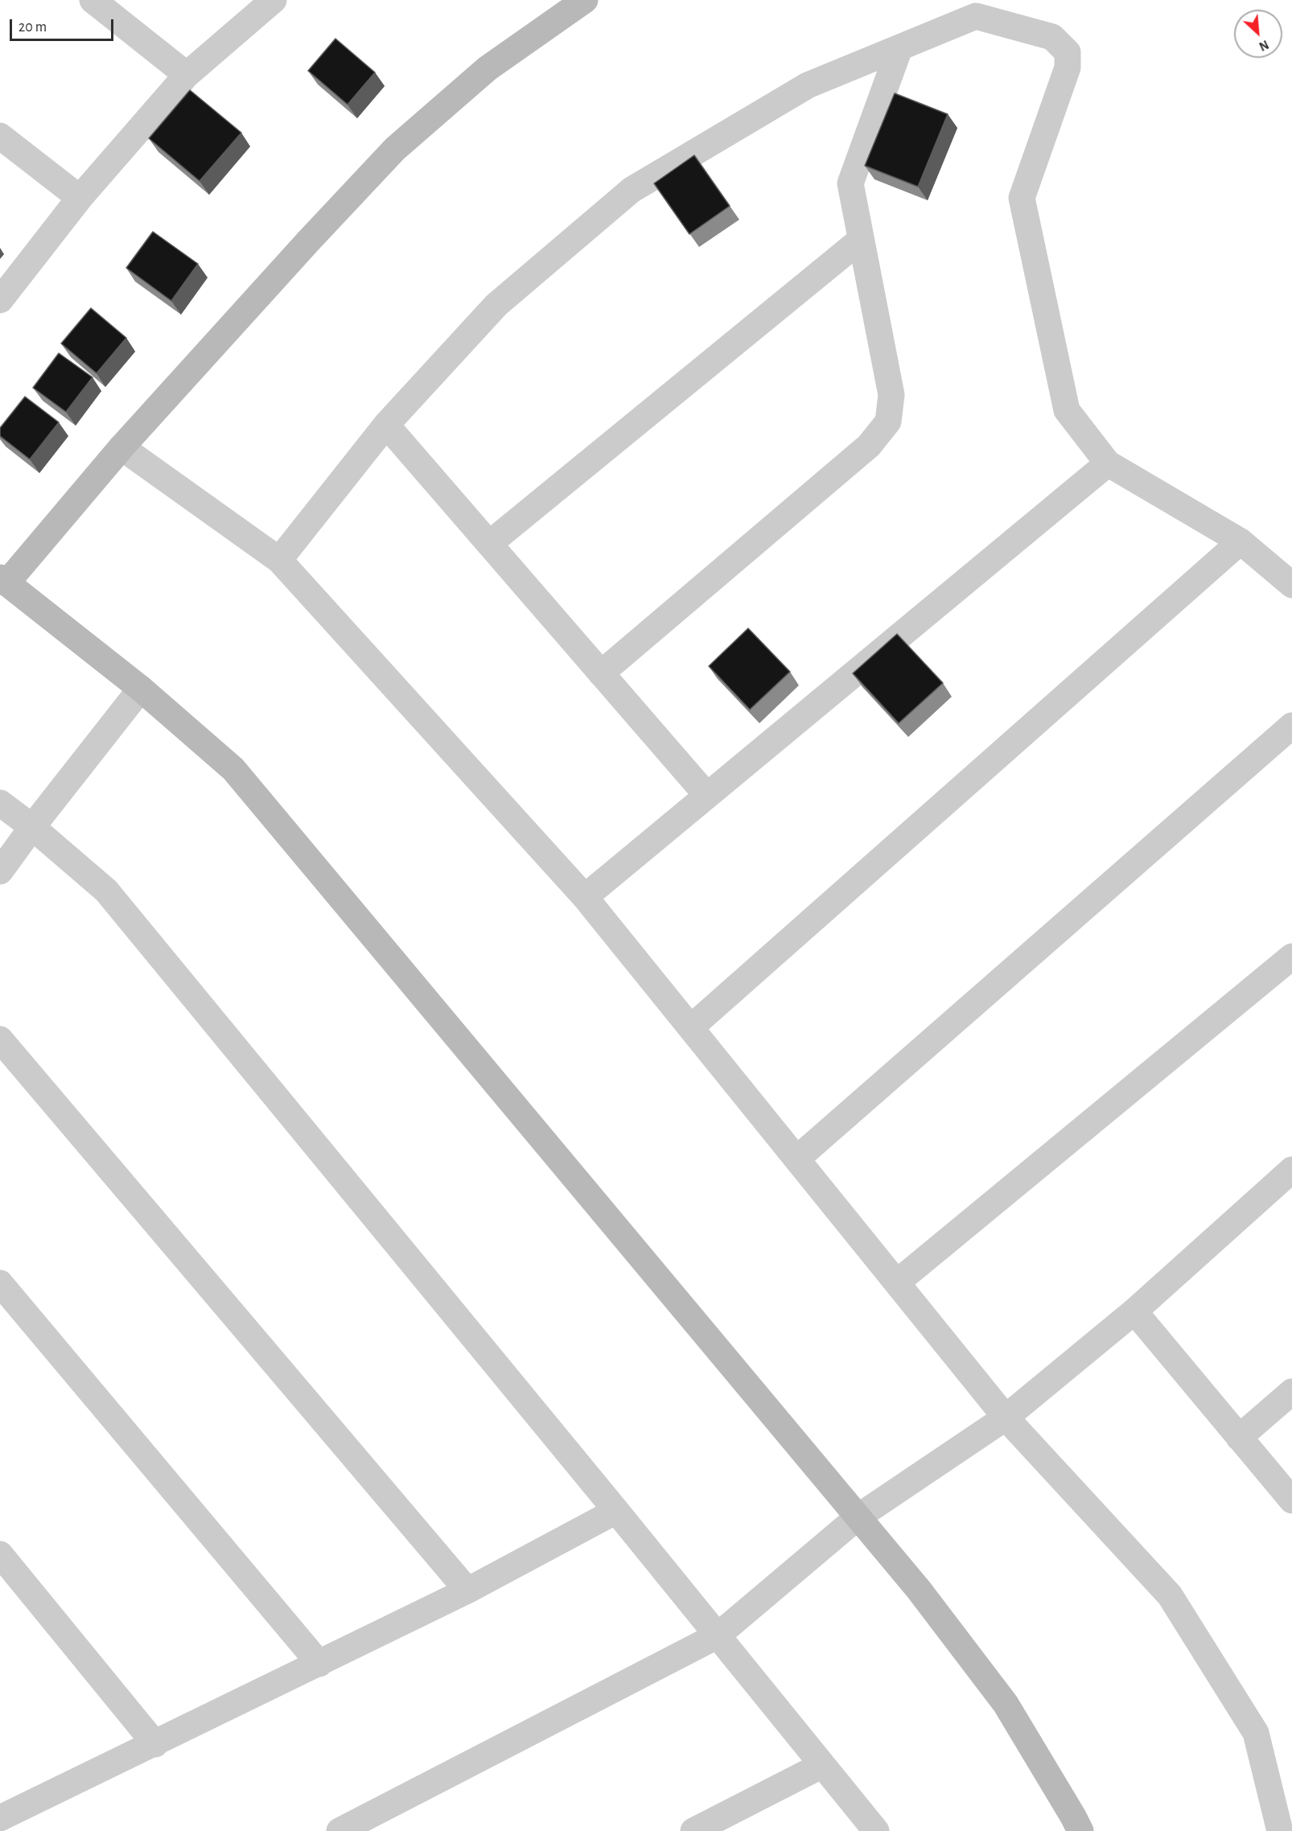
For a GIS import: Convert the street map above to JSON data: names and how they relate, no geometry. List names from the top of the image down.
{
  "scale_bar": "20 m",
  "north": "bottom right"
}
